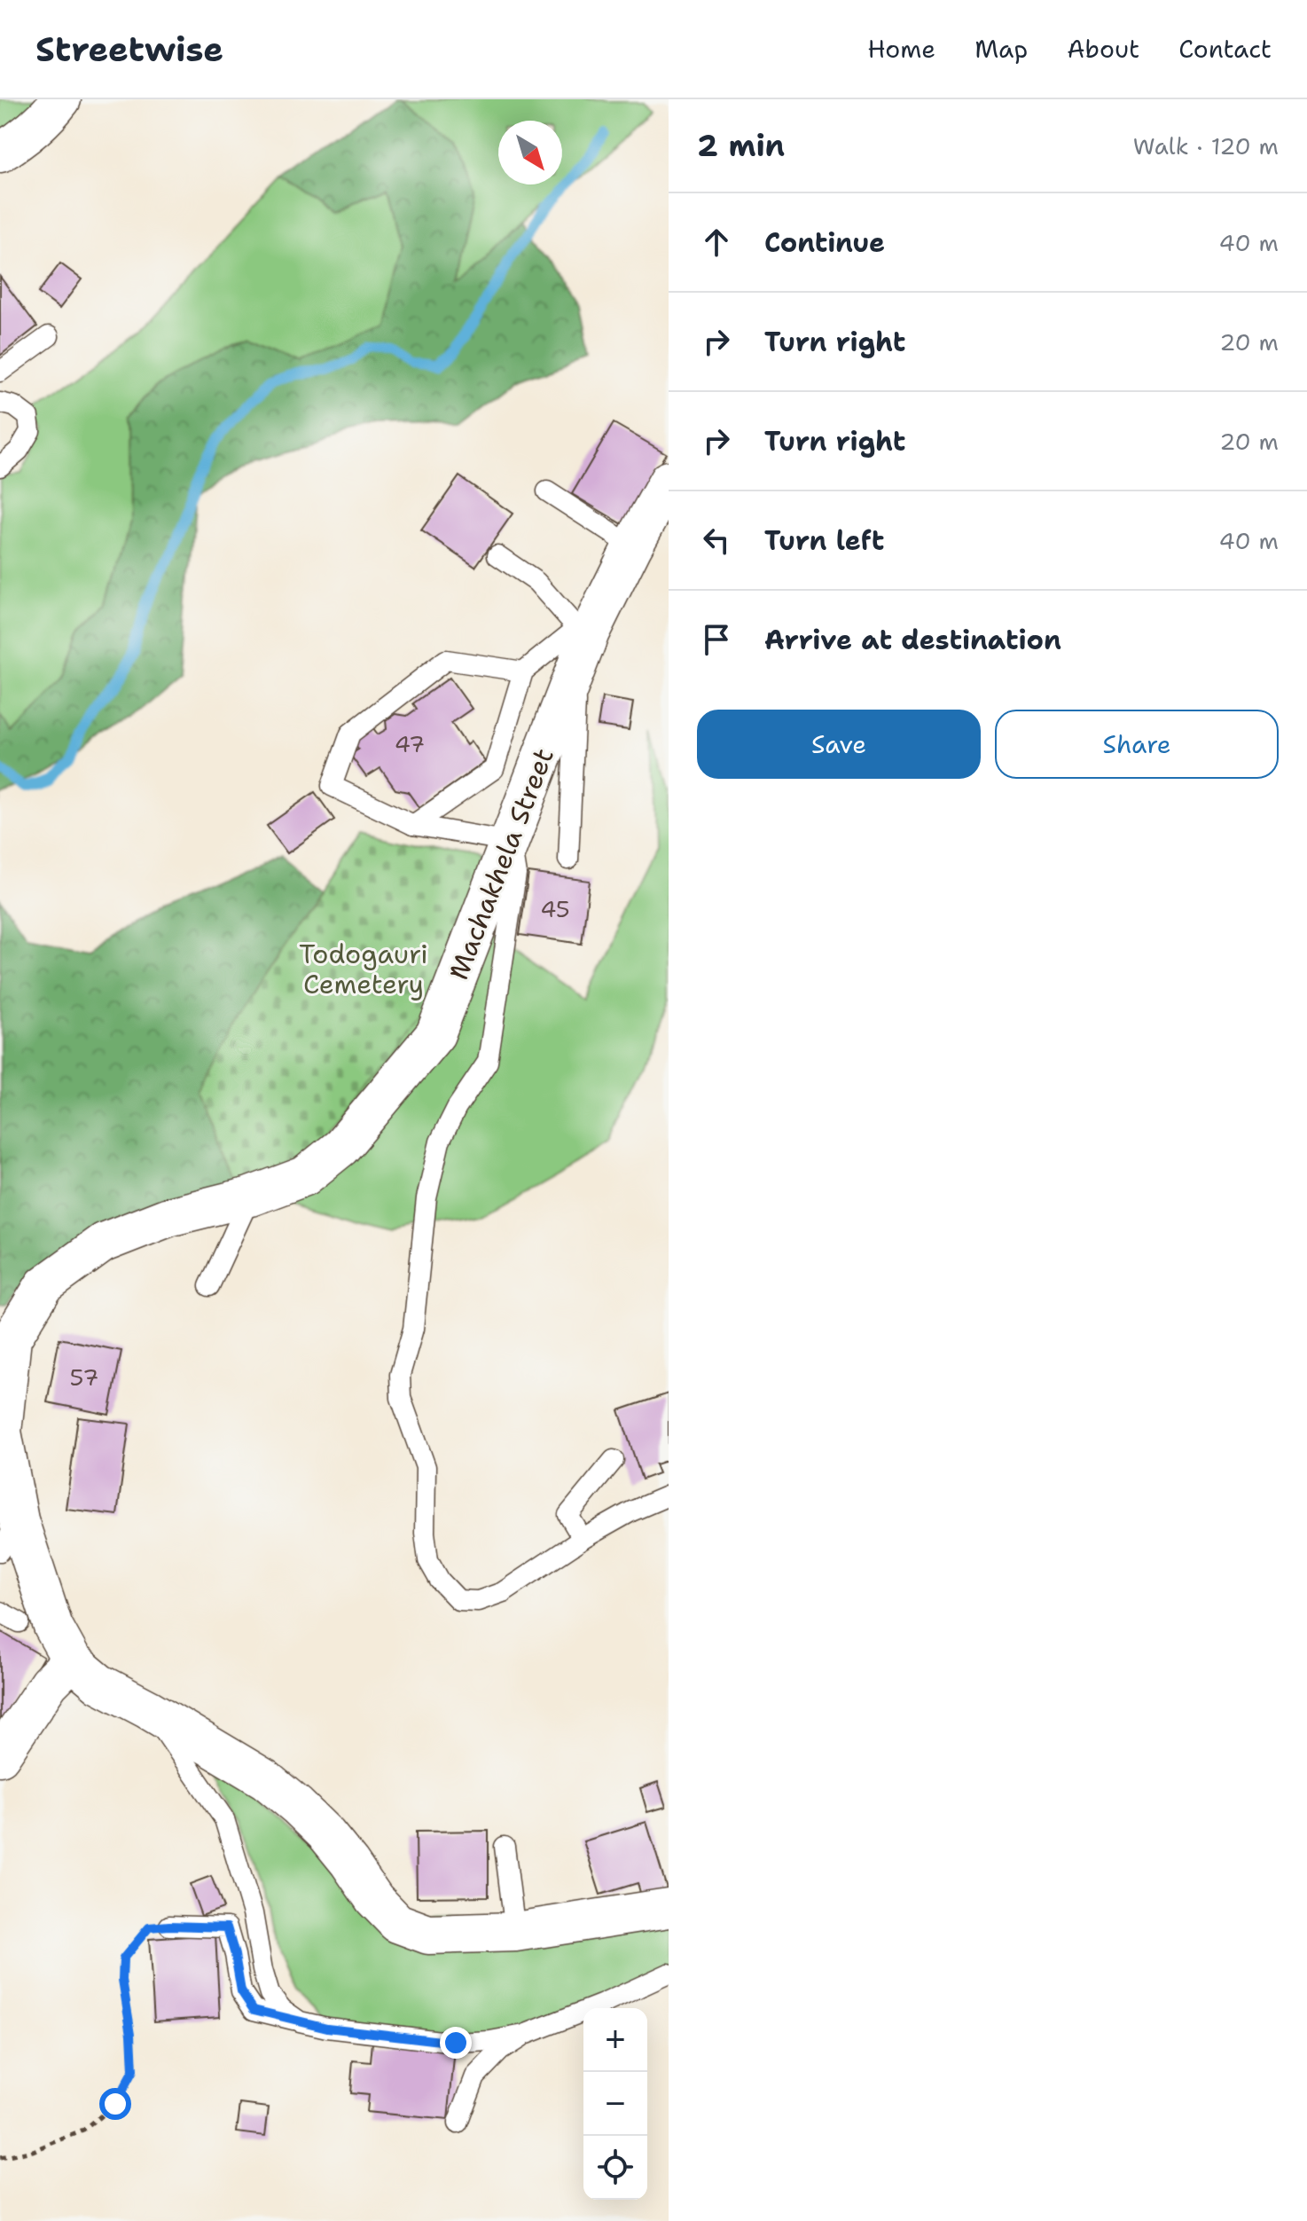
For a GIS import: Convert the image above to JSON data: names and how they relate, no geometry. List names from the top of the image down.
{
  "streets": {
    "street": ["Machakhela Street"]
  },
  "parks": ["Todogauri Cemetery"],
  "house_numbers": ["47", "45", "57"],
  "north": "bottom right",
  "page": {
    "header": "Streetwise",
    "nav": [
      "Home",
      "Map",
      "About",
      "Contact"
    ],
    "heading": ["2 min", "Walk · 120 m"],
    "list": [
      ["Continue", "40 m"],
      ["Turn right", "20 m"],
      ["Turn right", "20 m"],
      ["Turn left", "40 m"],
      "Arrive at destination"
    ],
    "buttons": ["Save", "Share"],
    "map_buttons": ["+", "−"]
  }
}
